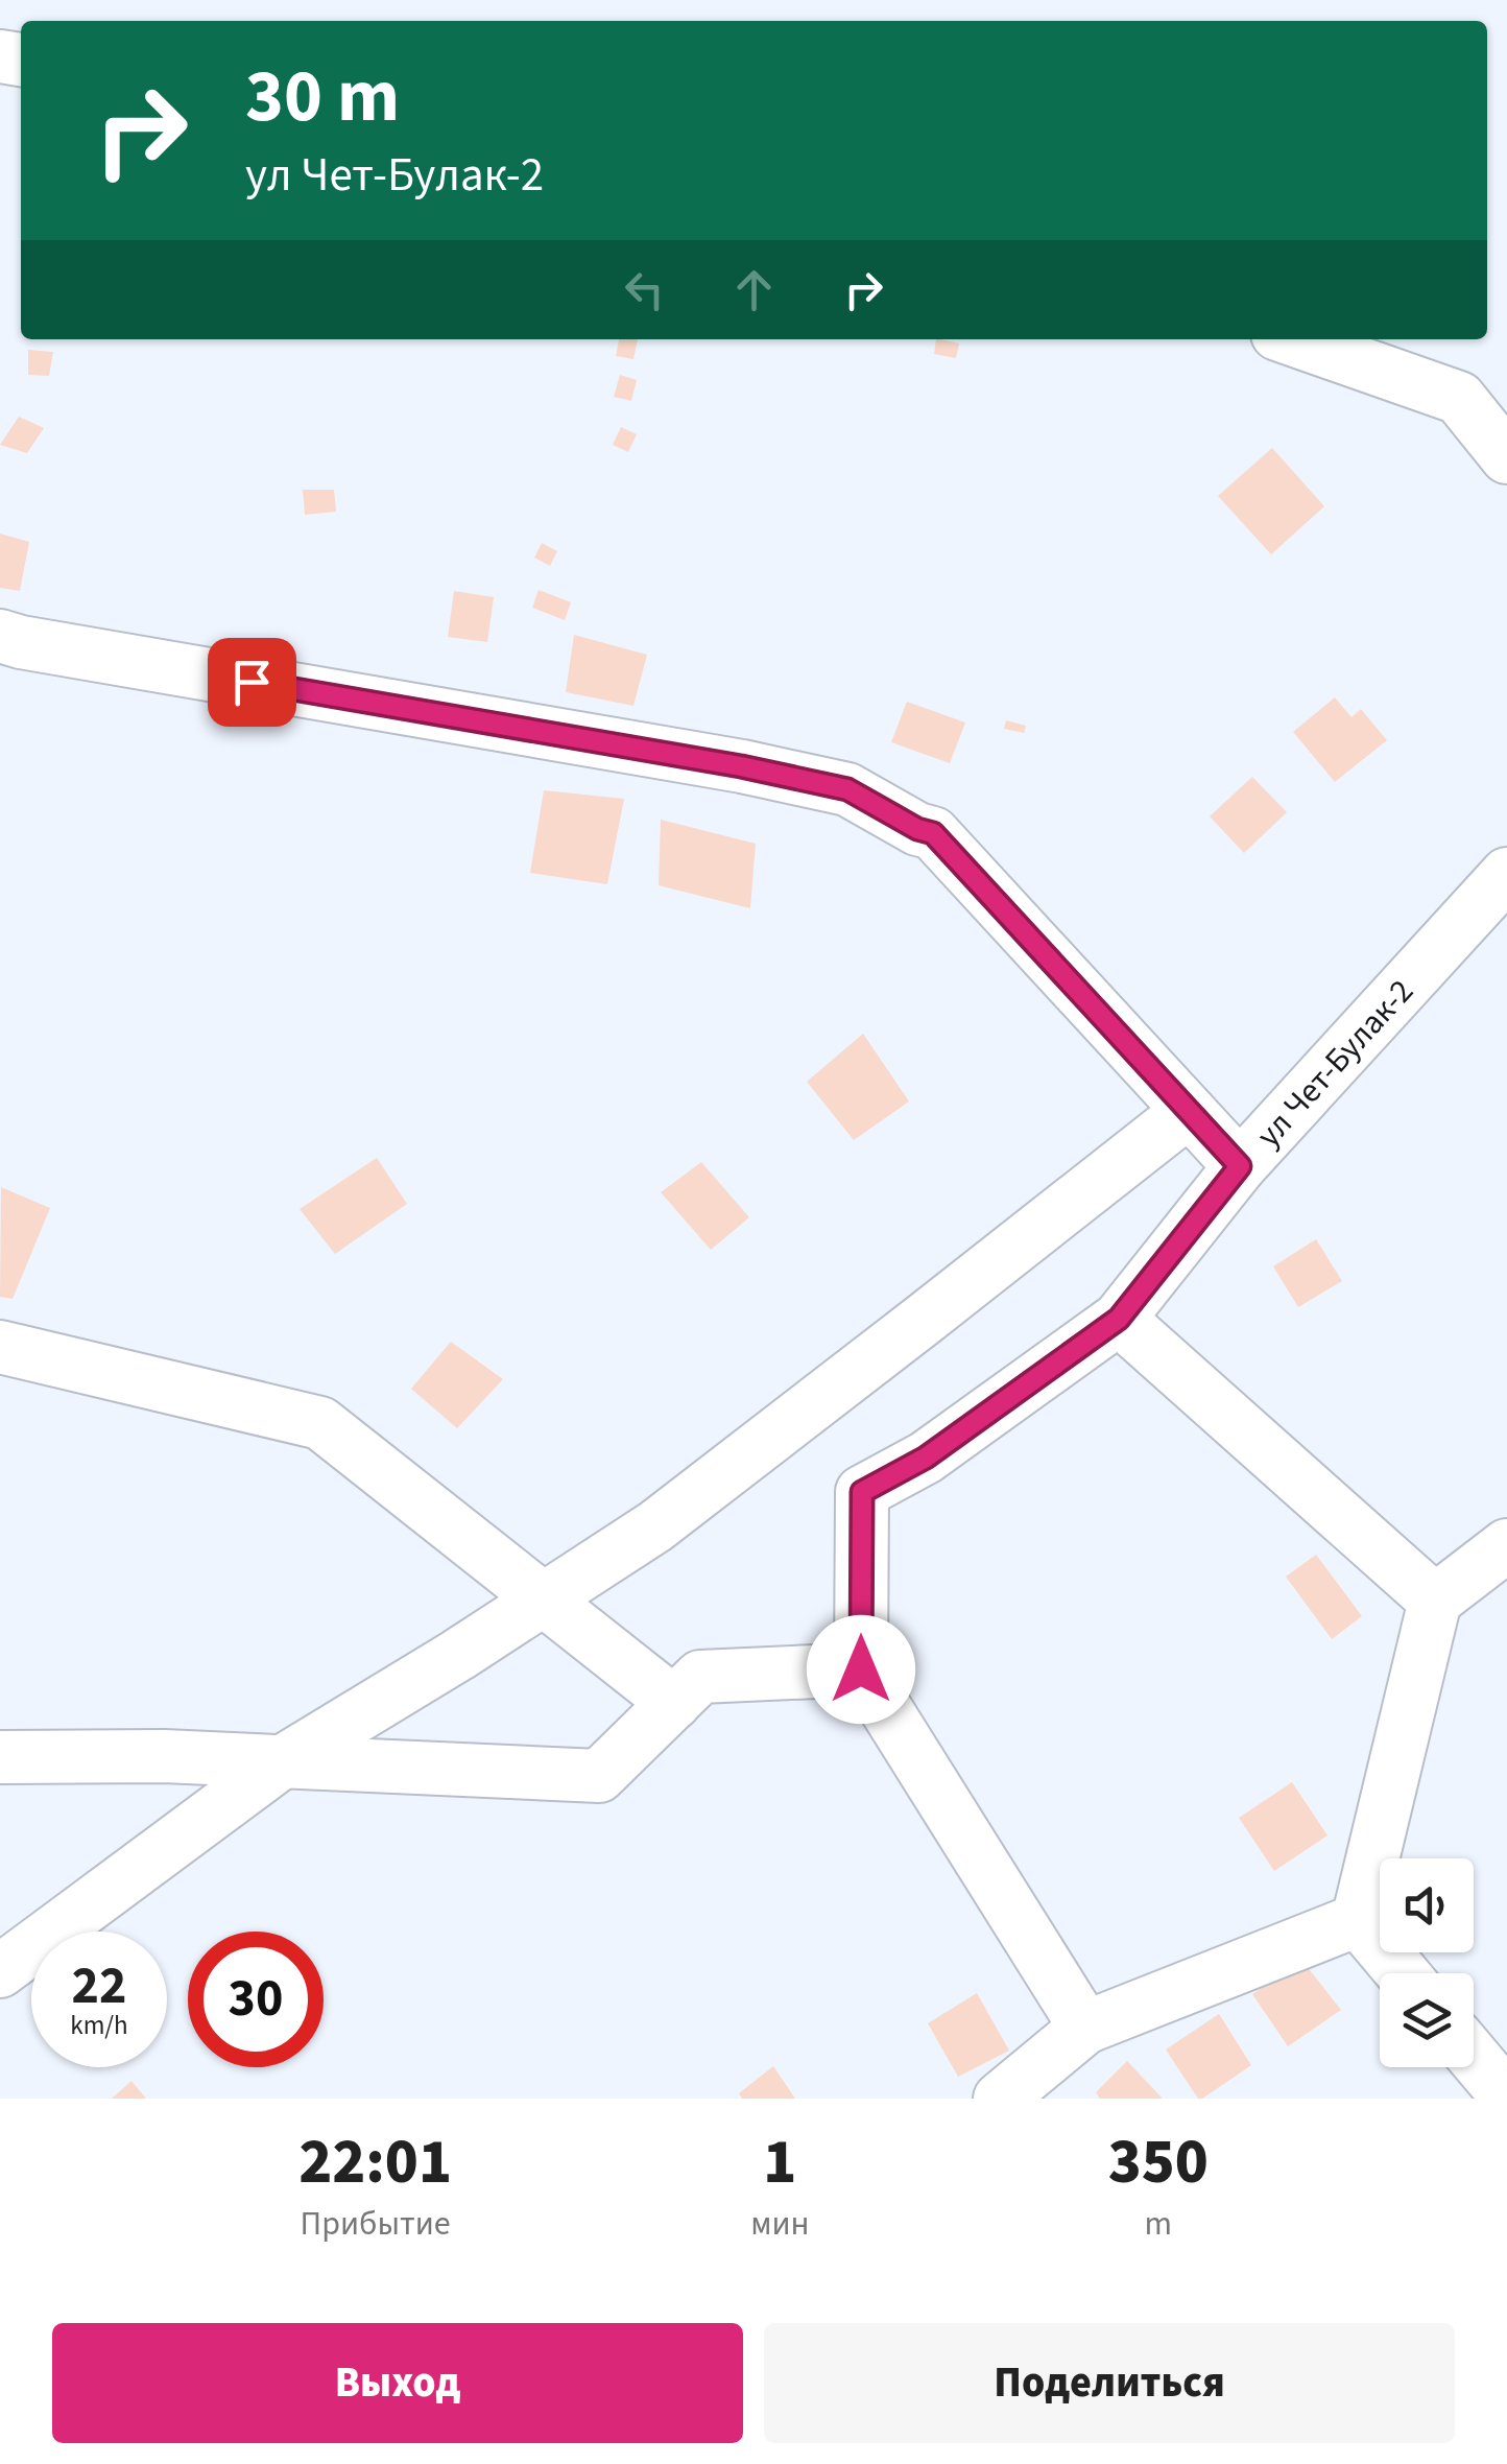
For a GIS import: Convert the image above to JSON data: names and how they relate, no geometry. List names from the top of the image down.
{
  "streets": {
    "street": ["ул Чет-Булак-2"]
  },
  "page": {
    "turn": ["30 m", "ул Чет-Булак-2"],
    "speed": "22 km/h",
    "limit": "30",
    "eta": [
      "22:01",
      "Прибытие",
      "1",
      "мин",
      "350",
      "m"
    ],
    "buttons": ["Выход", "Поделиться"]
  }
}
